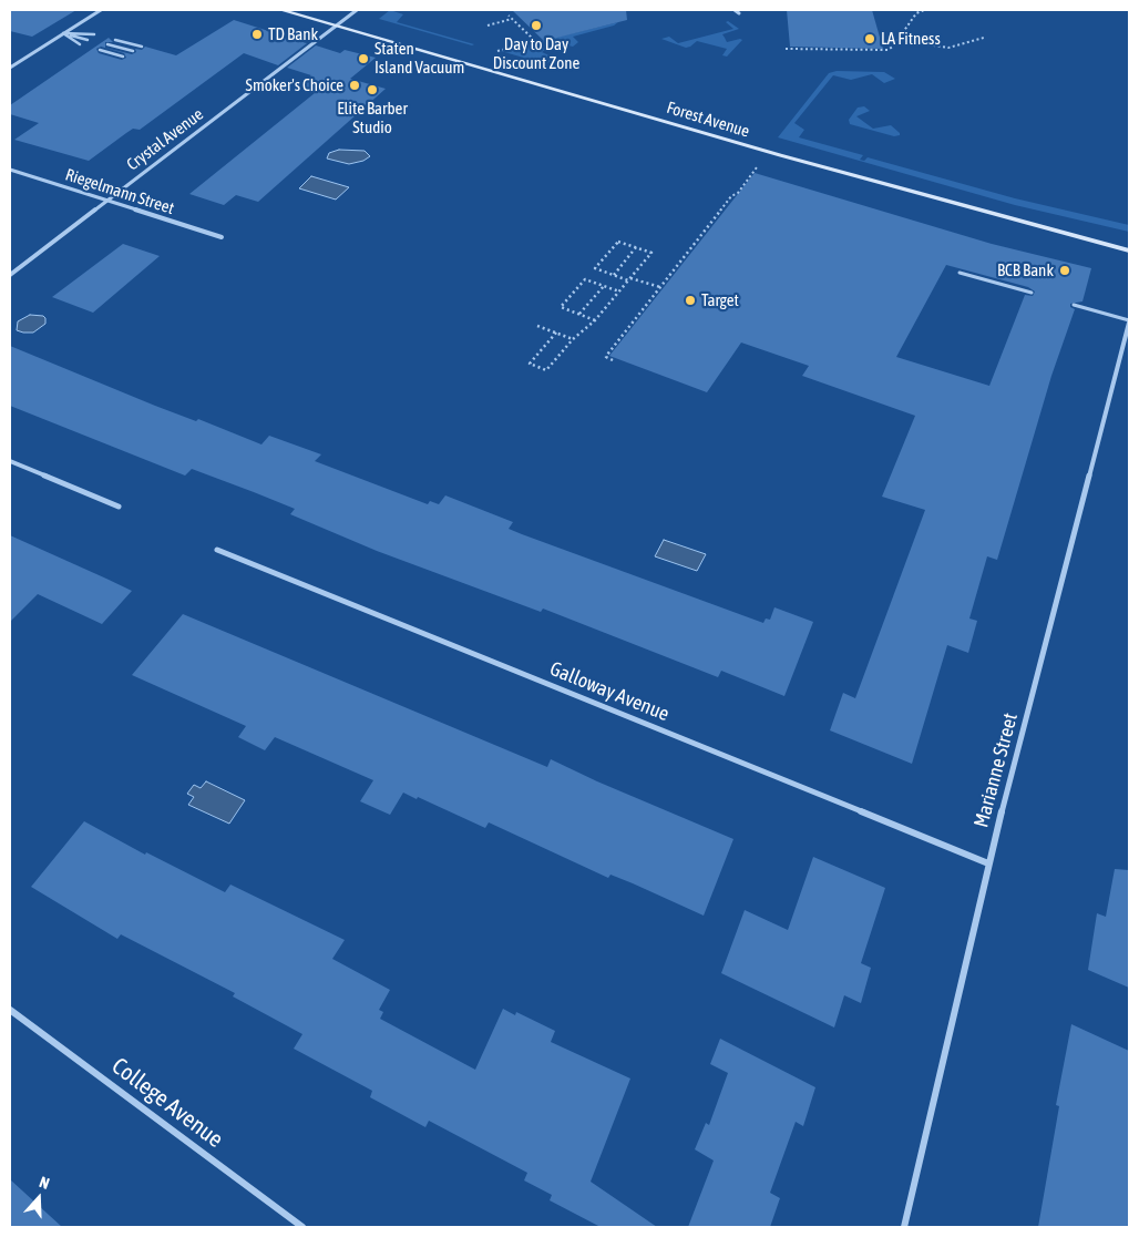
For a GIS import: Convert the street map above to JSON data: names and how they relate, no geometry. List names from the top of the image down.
{
  "streets": {
    "main road": ["Forest Avenue"],
    "street": [
      "Crystal Avenue",
      "Riegelmann Street",
      "Galloway Avenue",
      "Marianne Street",
      "College Avenue"
    ]
  },
  "crossings": [
    ["Forest Avenue", "Crystal Avenue"],
    ["Crystal Avenue", "Riegelmann Street"],
    ["Galloway Avenue", "Marianne Street"]
  ],
  "places": [
    "Day to Day Discount Zone",
    "TD Bank",
    "LA Fitness",
    "Staten Island Vacuum",
    "Smoker's Choice",
    "Elite Barber Studio",
    "BCB Bank",
    "Target"
  ],
  "north": "top"
}
